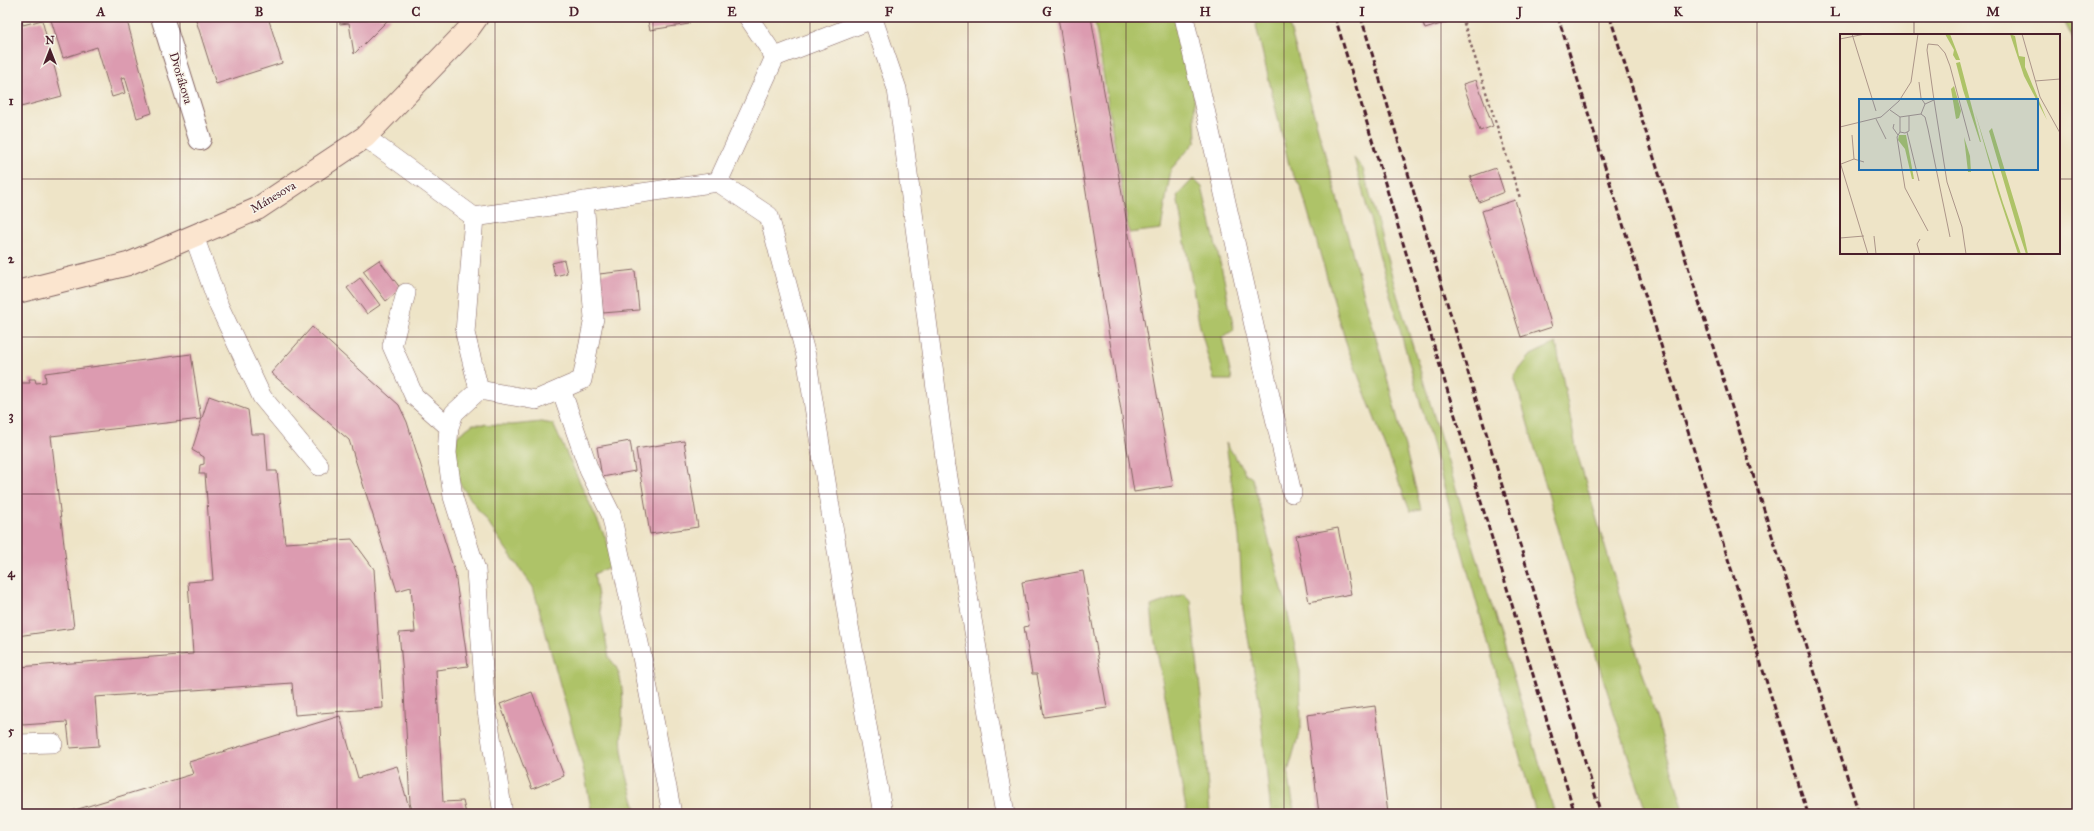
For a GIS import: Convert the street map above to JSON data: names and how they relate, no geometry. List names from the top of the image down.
{
  "streets": {
    "main road": ["Mánesova"],
    "street": ["Dvořákova"]
  },
  "north": "top",
  "grid": {
    "columns": [
      "A",
      "B",
      "C",
      "D",
      "E",
      "F",
      "G",
      "H",
      "I",
      "J",
      "K",
      "L",
      "M"
    ],
    "rows": [
      "1",
      "2",
      "3",
      "4",
      "5"
    ]
  }
}
